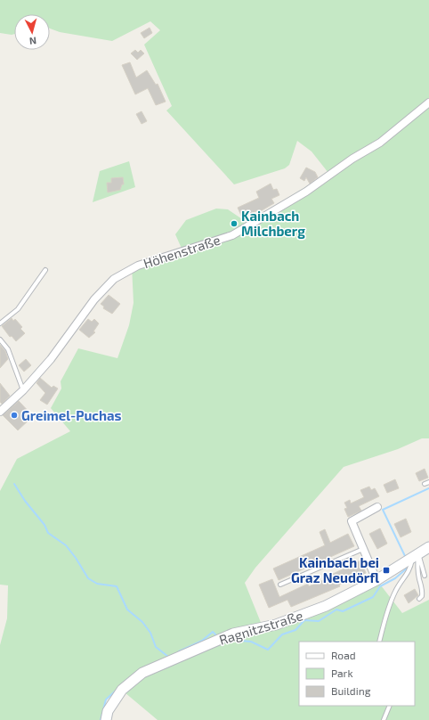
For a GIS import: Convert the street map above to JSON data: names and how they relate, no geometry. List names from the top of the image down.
{
  "streets": {
    "main road": ["Ragnitzstraße"],
    "street": ["Höhenstraße"]
  },
  "places": {
    "other": ["Kainbach Milchberg", "Greimel-Puchas"],
    "transit": ["Kainbach bei Graz Neudörfl"]
  },
  "legend": ["Road", "Park", "Building"],
  "north": "bottom"
}
